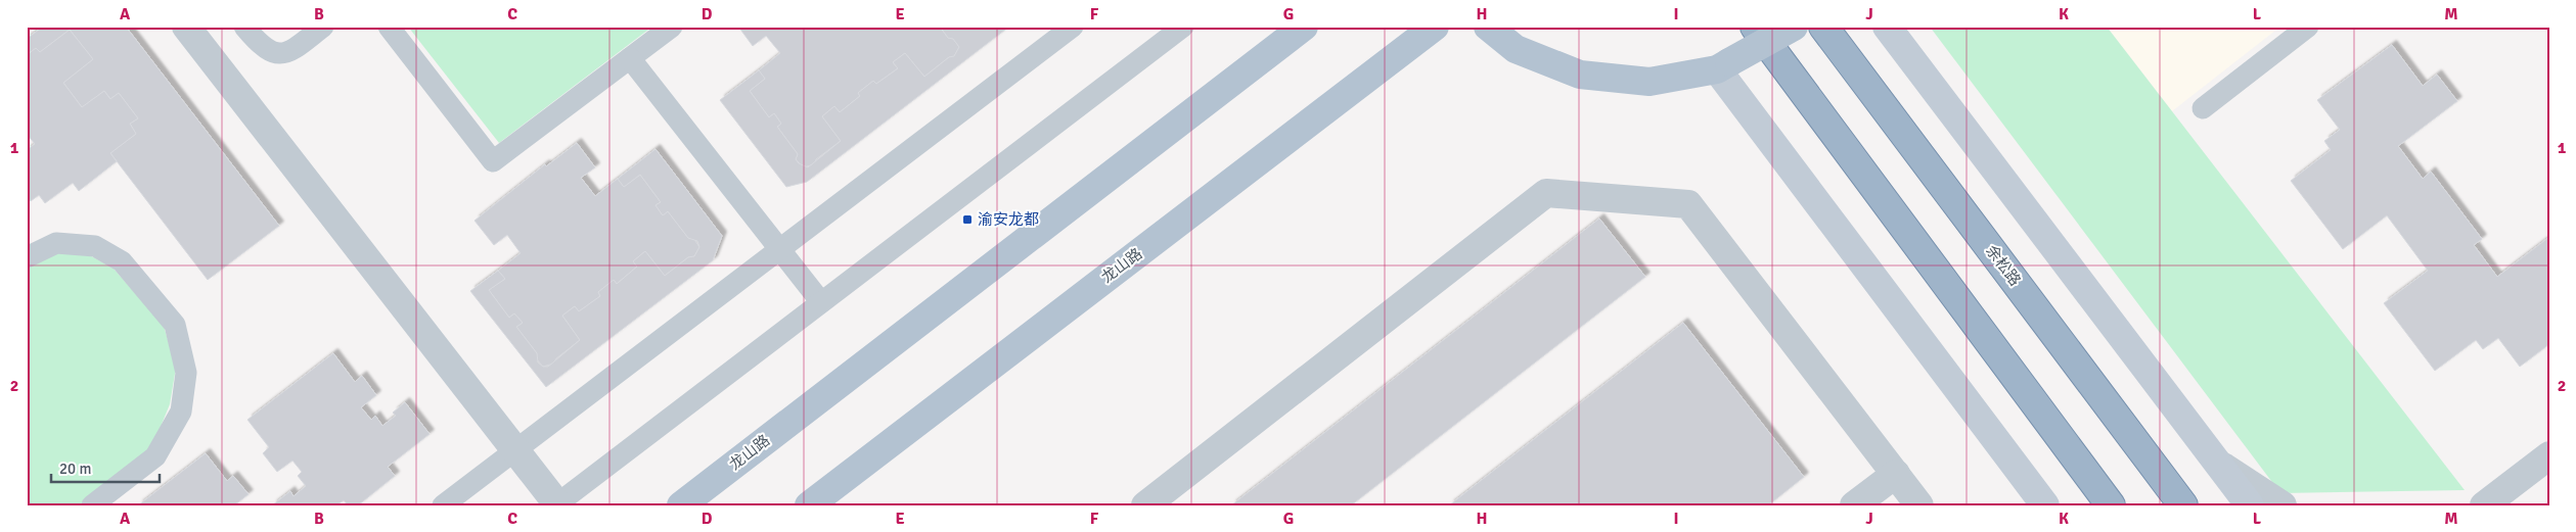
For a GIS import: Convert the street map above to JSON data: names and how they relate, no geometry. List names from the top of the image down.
{
  "streets": {
    "highway": ["余松路"],
    "main road": ["龙山路"]
  },
  "places": {
    "transit": ["渝安龙都"]
  },
  "scale_bar": "20 m",
  "grid": {
    "columns": [
      "A",
      "B",
      "C",
      "D",
      "E",
      "F",
      "G",
      "H",
      "I",
      "J",
      "K",
      "L",
      "M"
    ],
    "rows": ["1", "2"]
  }
}
